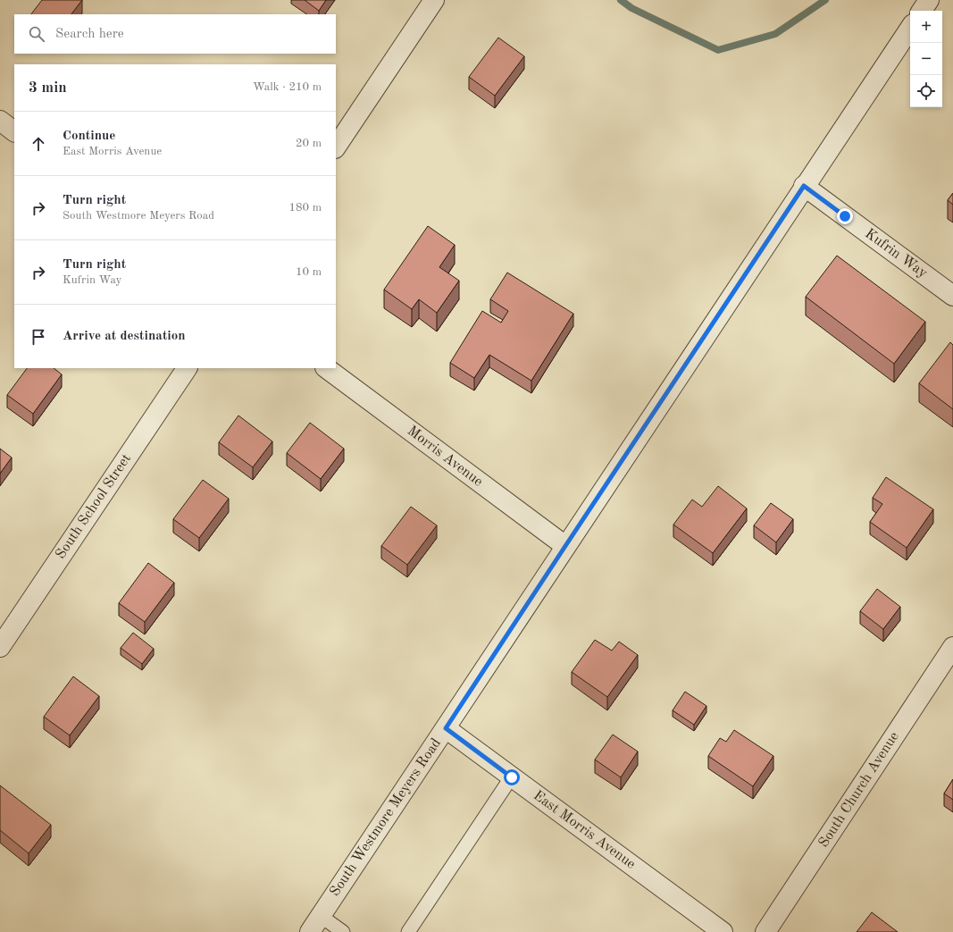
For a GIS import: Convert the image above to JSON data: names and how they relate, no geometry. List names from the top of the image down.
{
  "streets": {
    "street": [
      "Kufrin Way",
      "Morris Avenue",
      "South School Street",
      "South Church Avenue",
      "South Westmore Meyers Road",
      "East Morris Avenue"
    ]
  },
  "crossings": [
    ["Kufrin Way", "South Westmore Meyers Road"],
    ["Morris Avenue", "South Westmore Meyers Road"],
    ["South Westmore Meyers Road", "East Morris Avenue"]
  ],
  "page": {
    "map_buttons": ["+", "−"],
    "search": "Search here",
    "heading": ["3 min", "Walk · 210 m"],
    "list": [
      ["Continue", "East Morris Avenue", "20 m"],
      ["Turn right", "South Westmore Meyers Road", "180 m"],
      ["Turn right", "Kufrin Way", "10 m"],
      "Arrive at destination"
    ]
  }
}
